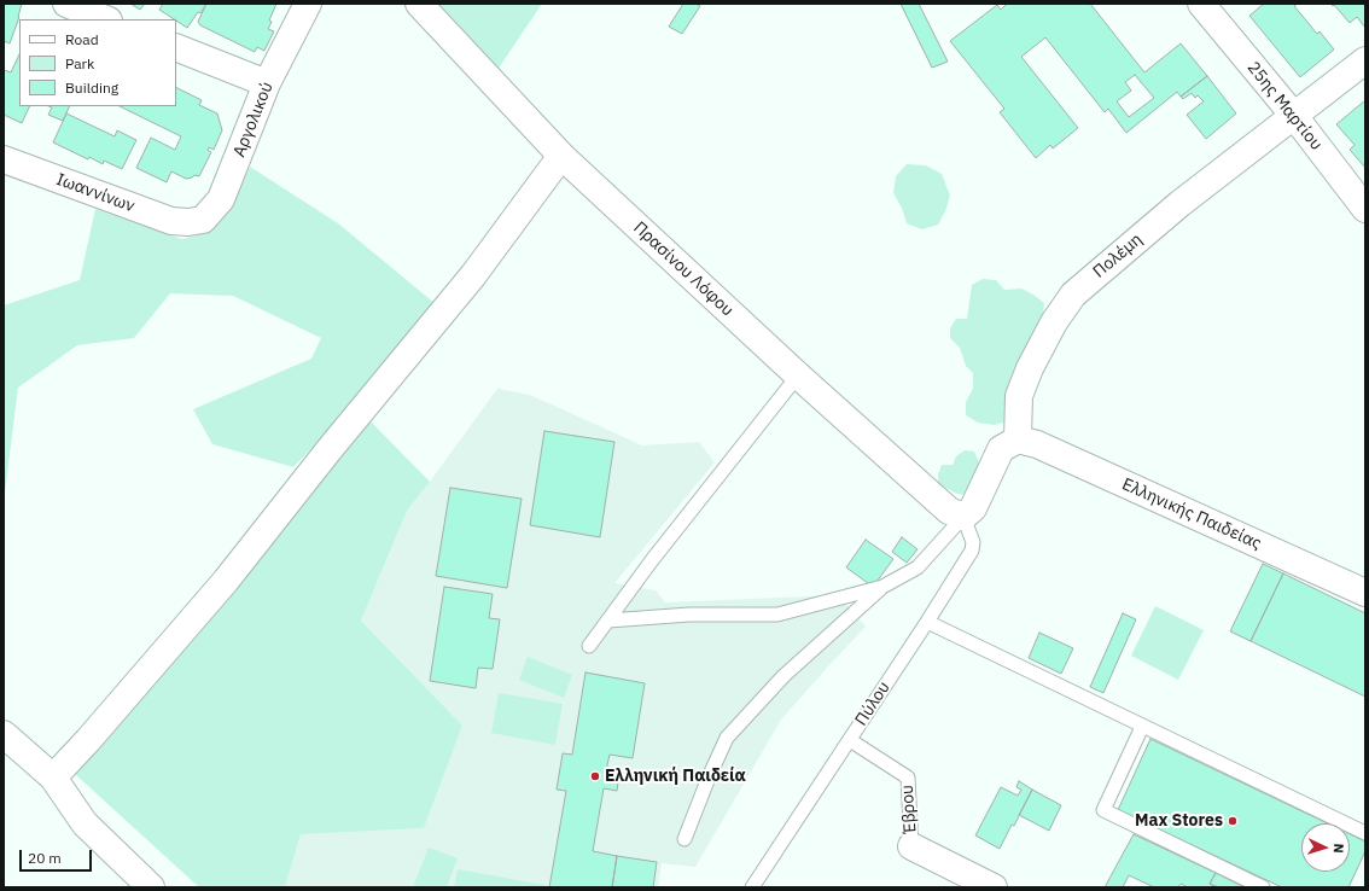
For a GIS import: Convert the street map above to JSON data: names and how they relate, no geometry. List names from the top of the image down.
{
  "streets": {
    "street": [
      "25ης Μαρτίου",
      "Αργολικού",
      "Ιωαννίνων",
      "Πολέμη",
      "Πρασίνου Λόφου",
      "Ελληνικής Παιδείας",
      "Έβρου"
    ],
    "lane": ["Πύλου"]
  },
  "crossings": [
    ["25ης Μαρτίου", "Πολέμη"],
    ["Αργολικού", "Ιωαννίνων"],
    ["Πολέμη", "Ελληνικής Παιδείας"],
    ["Πρασίνου Λόφου", "Πύλου"],
    ["Πύλου", "Έβρου"]
  ],
  "places": ["Ελληνική Παιδεία", "Max Stores"],
  "legend": ["Road", "Park", "Building"],
  "scale_bar": "20 m",
  "north": "right"
}
